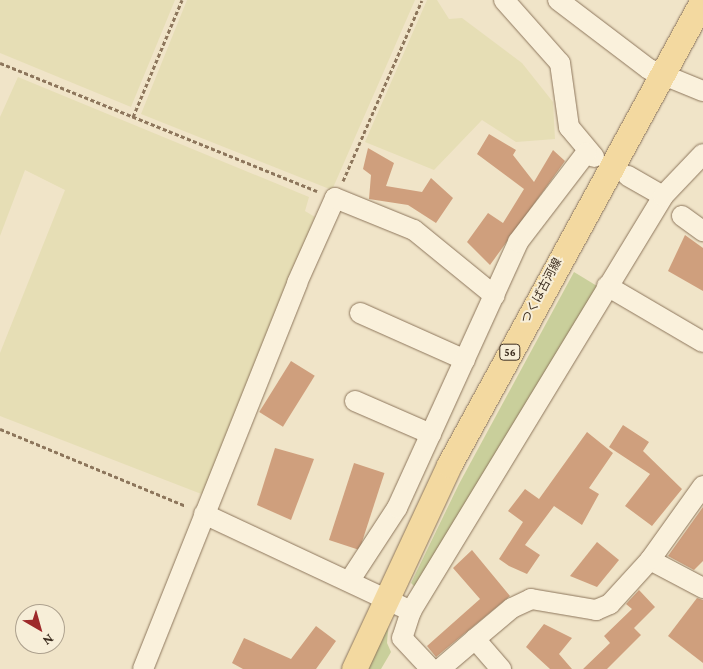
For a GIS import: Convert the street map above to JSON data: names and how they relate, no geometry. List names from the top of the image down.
{
  "streets": {
    "main road": ["つくば古河線", "56"]
  },
  "north": "bottom right"
}
